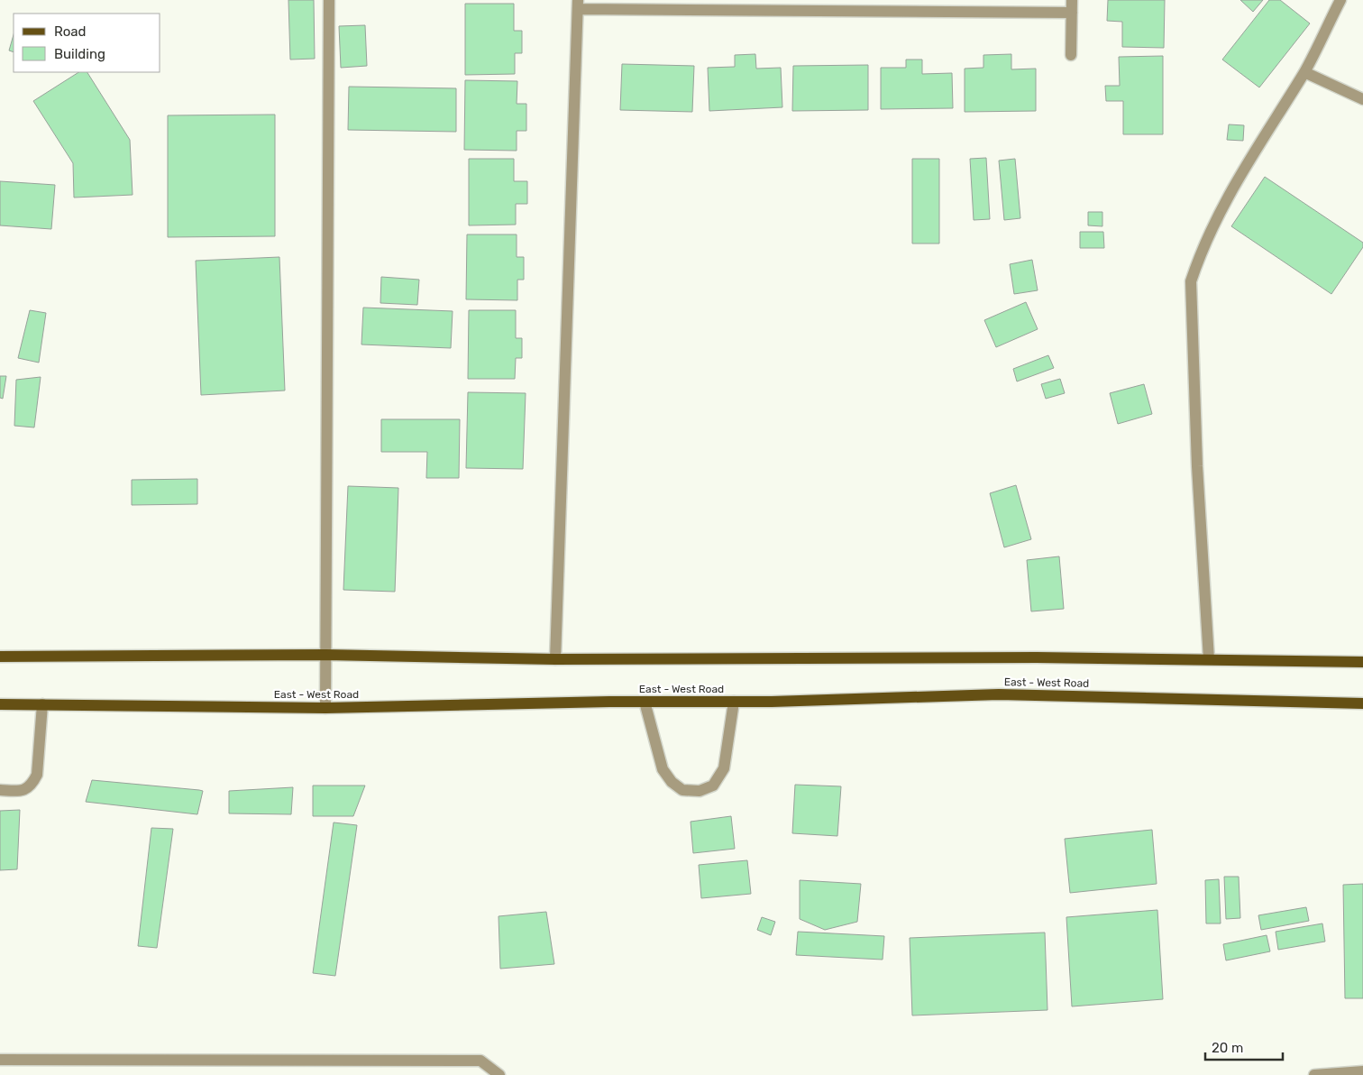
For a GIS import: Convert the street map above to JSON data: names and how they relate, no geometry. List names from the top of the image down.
{
  "streets": {
    "main road": ["East - West Road"]
  },
  "legend": ["Road", "Building"],
  "scale_bar": "20 m"
}
